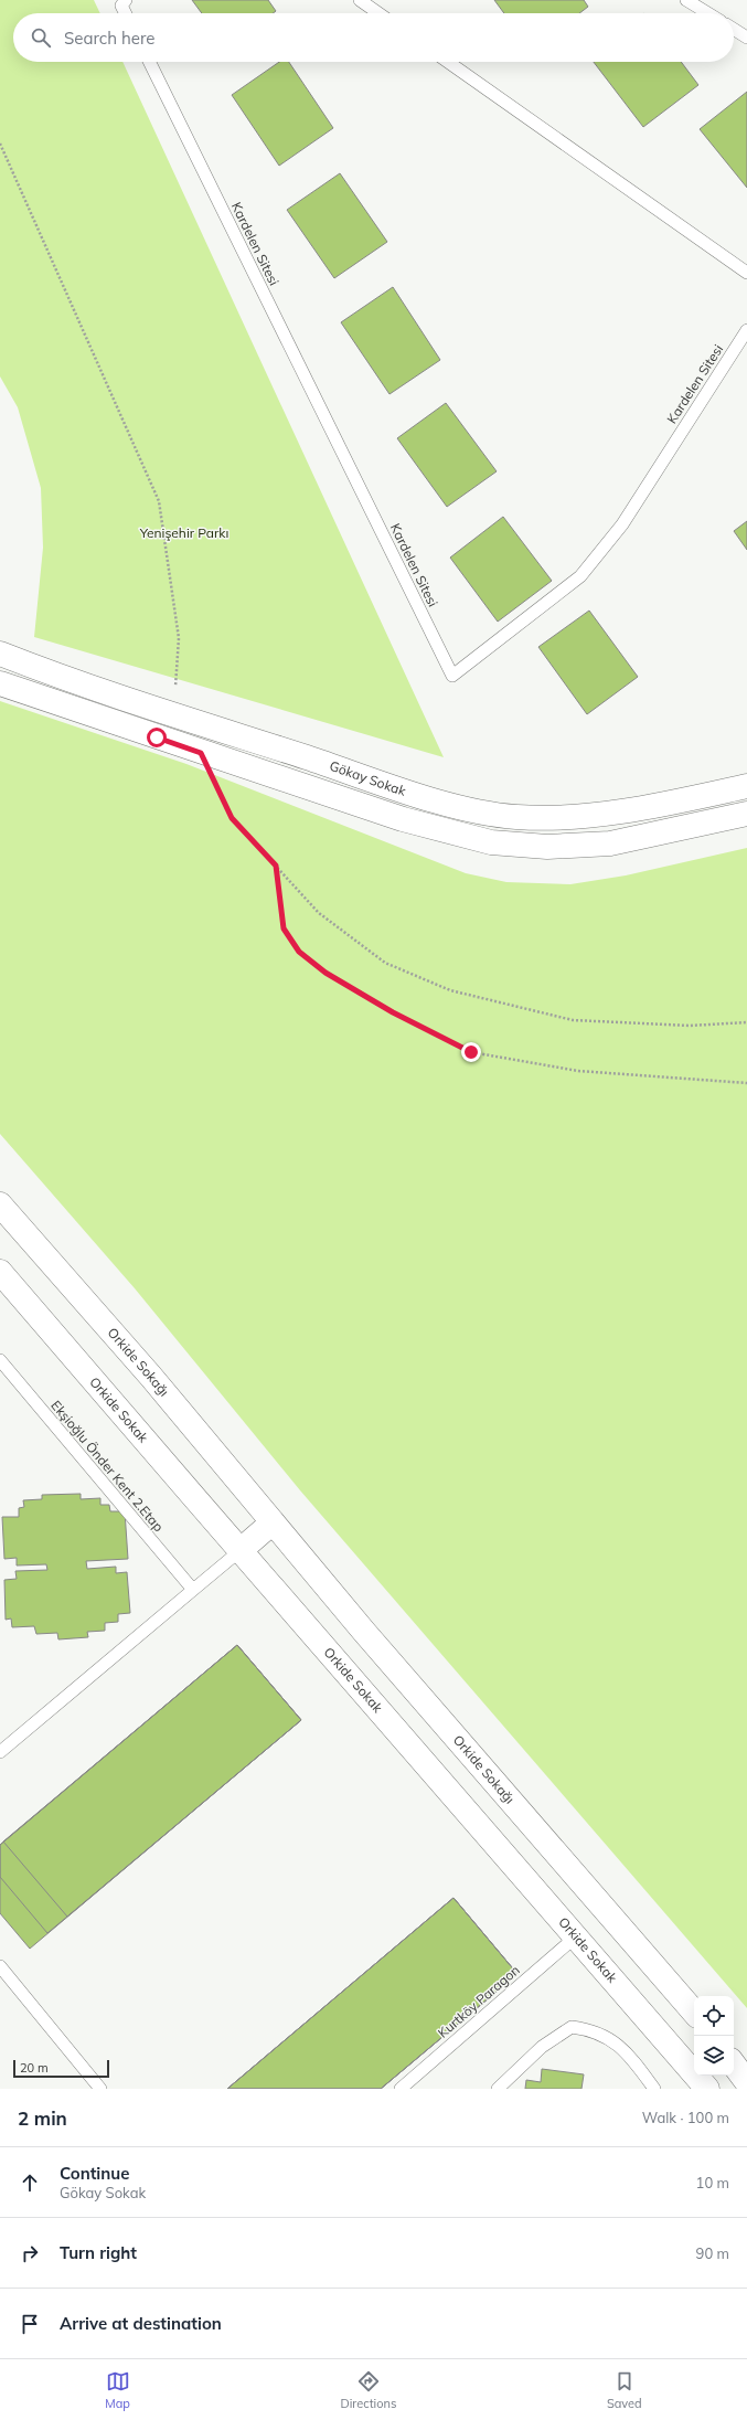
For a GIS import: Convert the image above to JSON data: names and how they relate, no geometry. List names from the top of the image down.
{
  "streets": {
    "street": ["Gökay Sokak", "Orkide Sokağı", "Orkide Sokak"],
    "lane": ["Kardelen Sitesi", "Ekşioğlu Önder Kent 2.Etap", "Kurtköy Paragon"]
  },
  "crossings": [
    ["Orkide Sokak", "Kurtköy Paragon"]
  ],
  "parks": ["Yenişehir Parkı"],
  "scale_bar": "20 m",
  "page": {
    "search": "Search here",
    "scale": "20 m",
    "heading": ["2 min", "Walk · 100 m"],
    "list": [
      ["Continue", "Gökay Sokak", "10 m"],
      ["Turn right", "90 m"],
      "Arrive at destination"
    ],
    "nav": ["Map", "Directions", "Saved"]
  }
}
